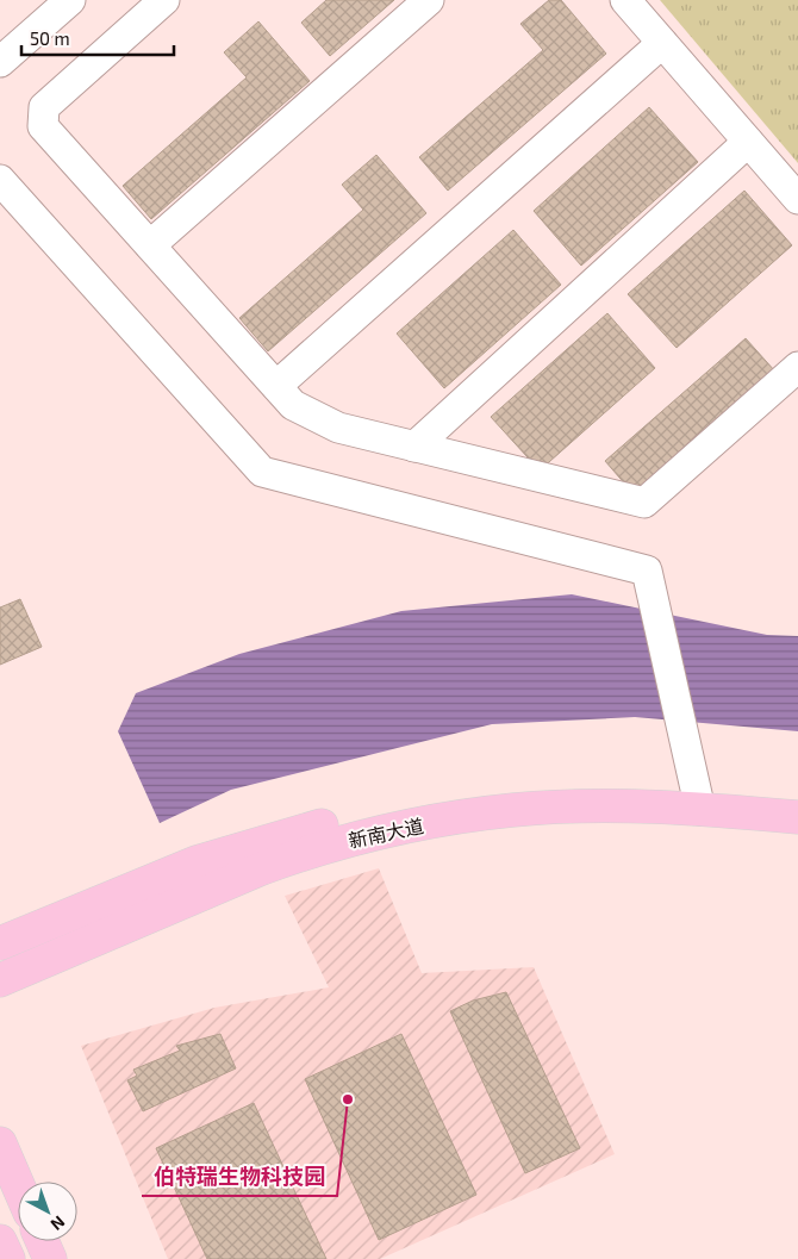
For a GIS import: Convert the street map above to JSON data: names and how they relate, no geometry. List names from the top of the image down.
{
  "streets": {
    "main road": ["新南大道"]
  },
  "places": ["伯特瑞生物科技园"],
  "scale_bar": "50 m",
  "north": "bottom right"
}
